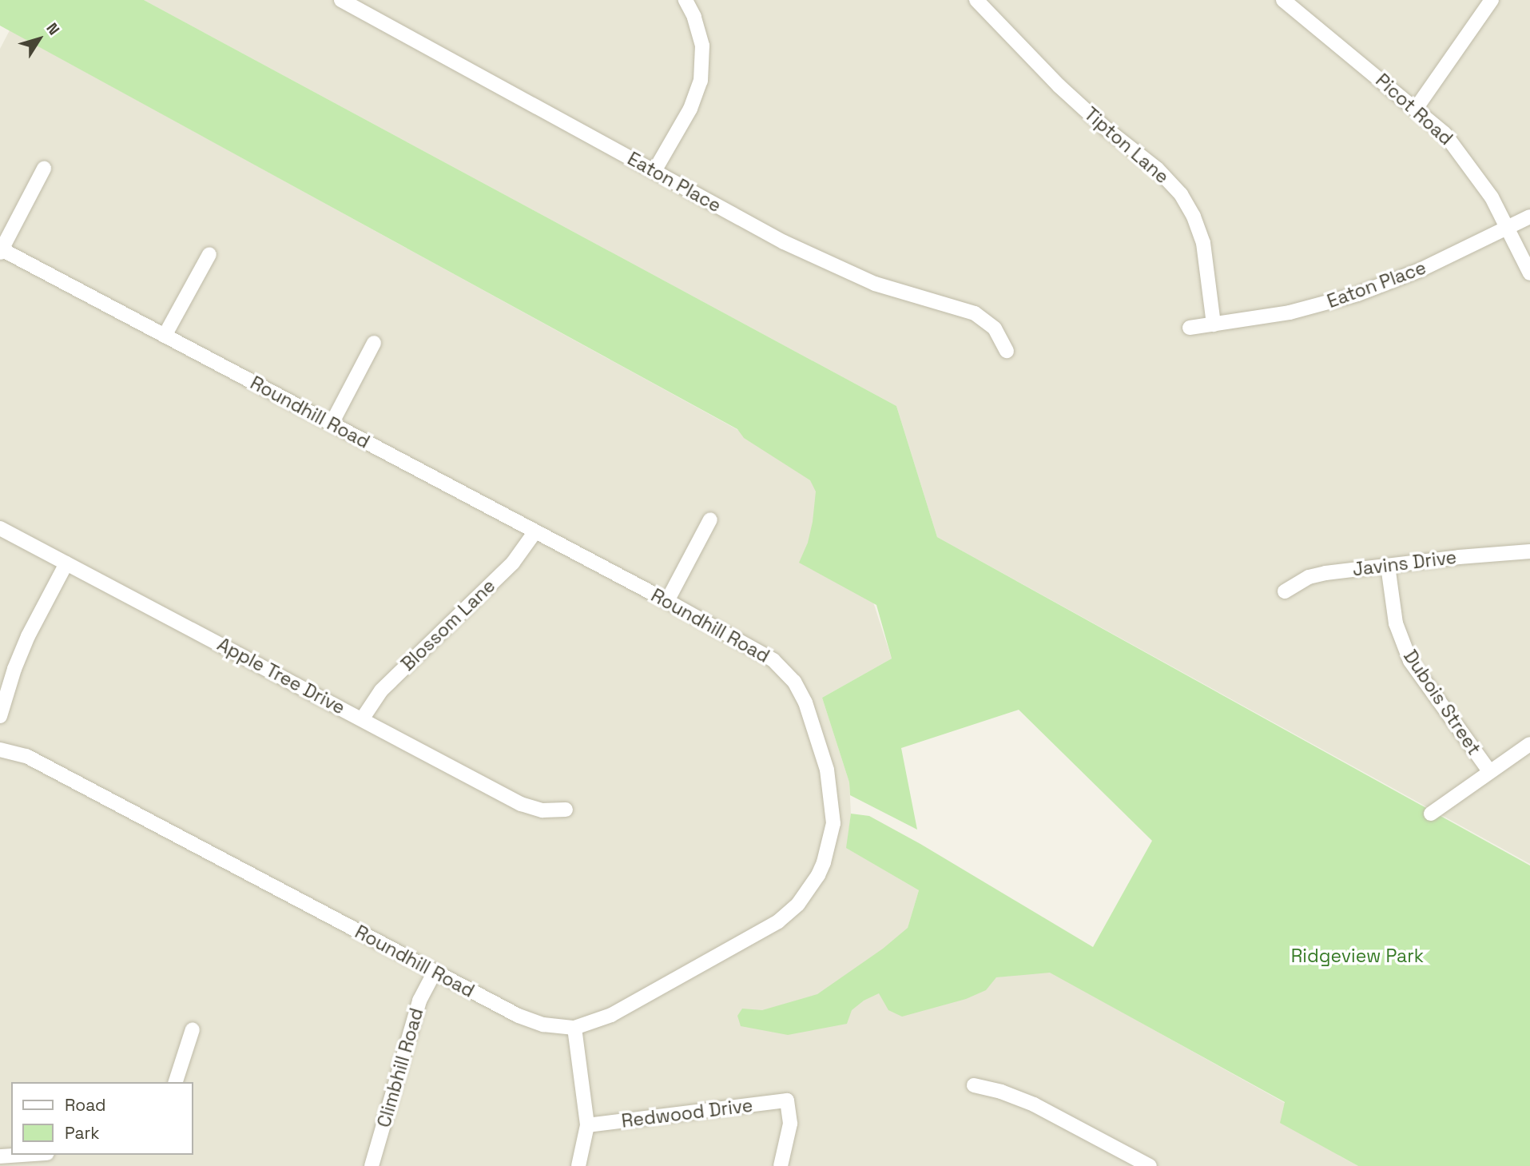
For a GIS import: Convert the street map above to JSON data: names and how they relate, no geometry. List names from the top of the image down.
{
  "streets": {
    "street": [
      "Picot Road",
      "Tipton Lane",
      "Eaton Place",
      "Roundhill Road",
      "Javins Drive",
      "Blossom Lane",
      "Apple Tree Drive",
      "Dubois Street",
      "Climbhill Road",
      "Redwood Drive"
    ]
  },
  "crossings": [
    ["Picot Road", "Eaton Place"],
    ["Tipton Lane", "Eaton Place"],
    ["Roundhill Road", "Blossom Lane"],
    ["Roundhill Road", "Climbhill Road"],
    ["Javins Drive", "Dubois Street"],
    ["Blossom Lane", "Apple Tree Drive"]
  ],
  "parks": ["Ridgeview Park"],
  "legend": ["Road", "Park"],
  "north": "top right"
}
